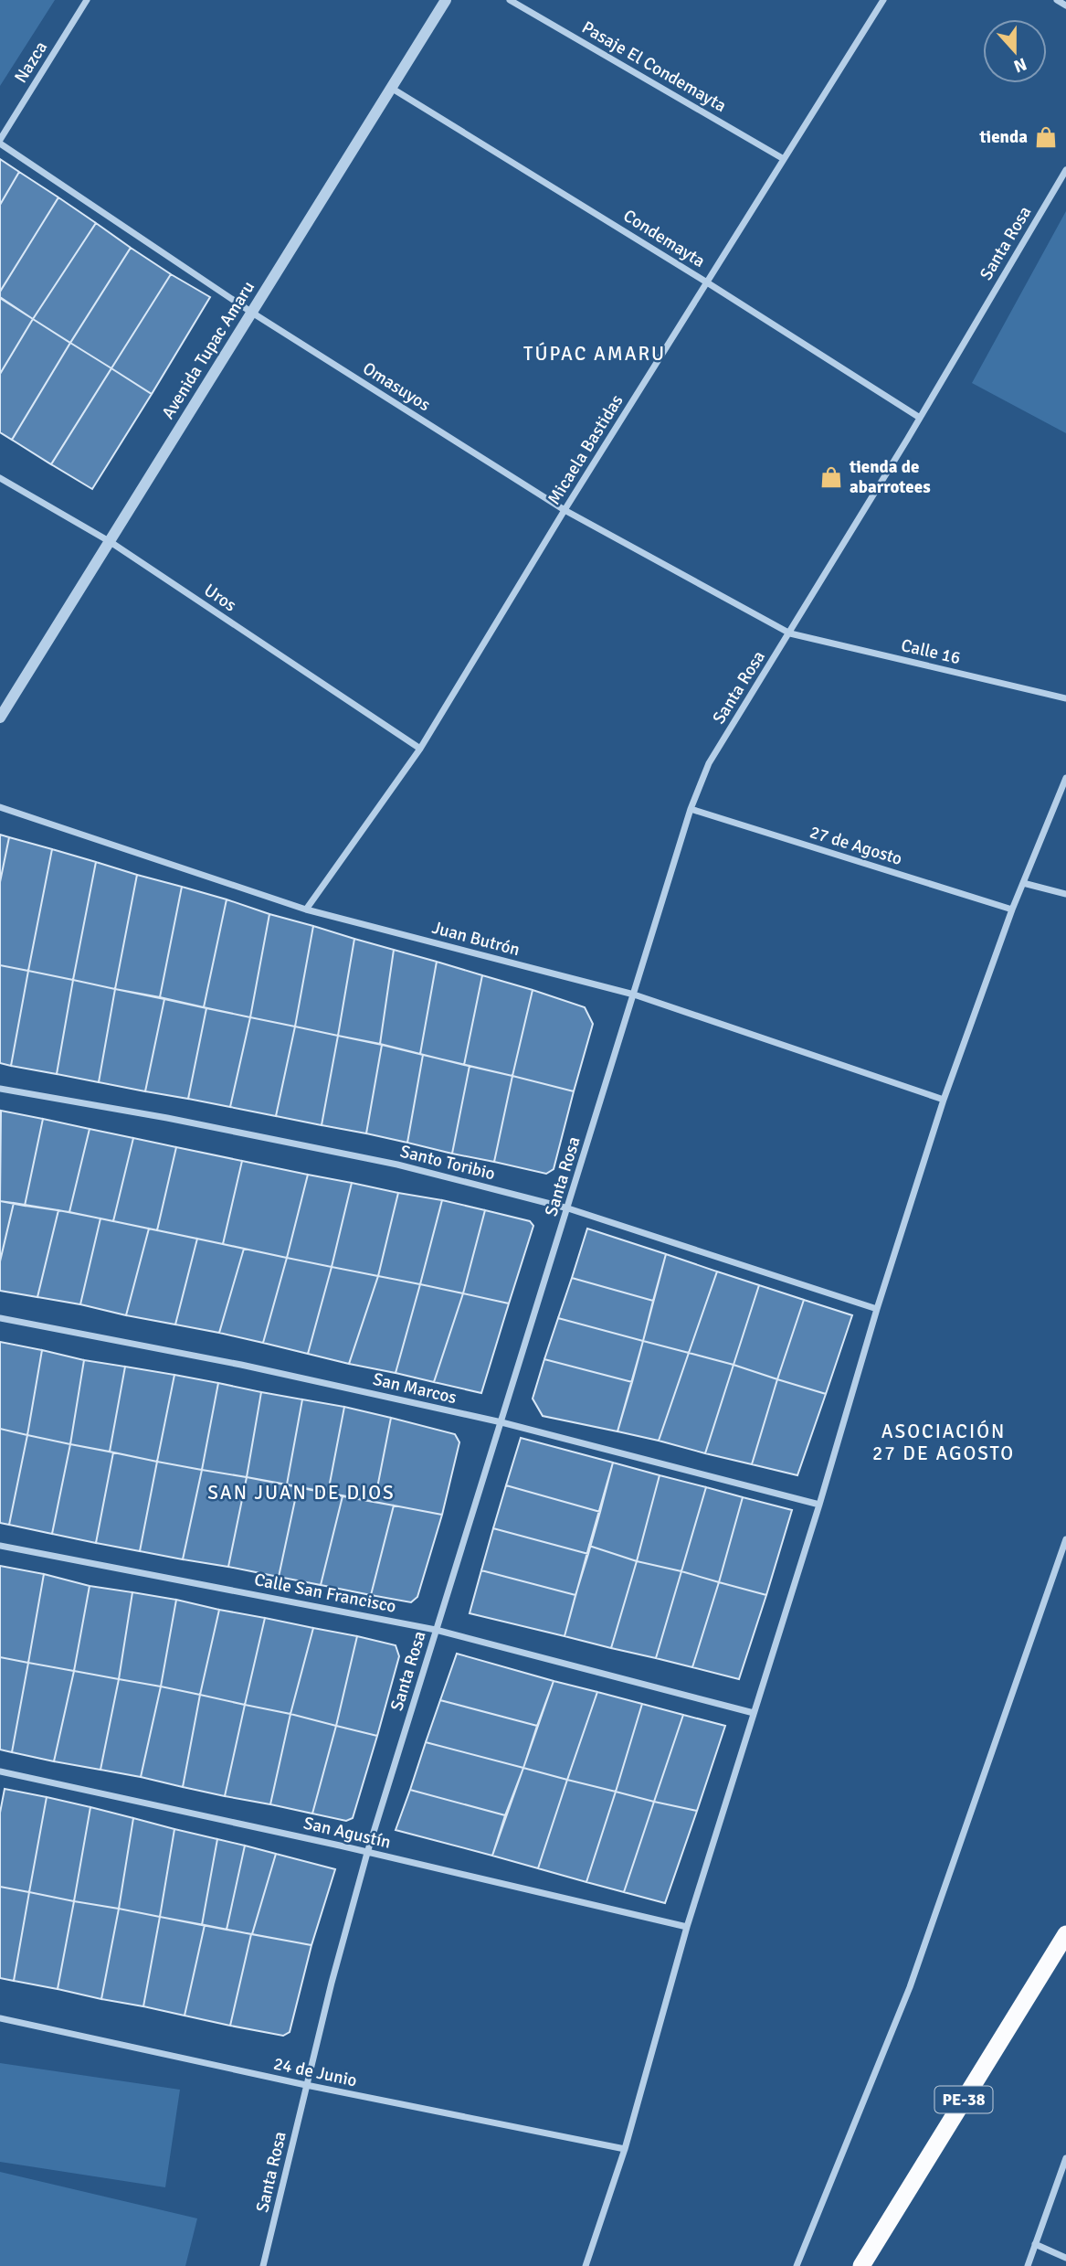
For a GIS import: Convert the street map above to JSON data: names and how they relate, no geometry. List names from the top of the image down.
{
  "streets": {
    "highway": ["PE-38"],
    "street": [
      "Nazca",
      "Pasaje El Condemayta",
      "Condemayta",
      "Santa Rosa",
      "Avenida Tupac Amaru",
      "Omasuyos",
      "Micaela Bastidas",
      "Uros",
      "Calle 16",
      "27 de Agosto",
      "Juan Butrón",
      "Santo Toribio",
      "San Marcos",
      "Calle San Francisco",
      "San Agustín",
      "24 de Junio"
    ]
  },
  "crossings": [
    ["Nazca", "Omasuyos"],
    ["Pasaje El Condemayta", "Micaela Bastidas"],
    ["Condemayta", "Santa Rosa"],
    ["Condemayta", "Avenida Tupac Amaru"],
    ["Condemayta", "Micaela Bastidas"],
    ["Santa Rosa", "Omasuyos"],
    ["Santa Rosa", "Calle 16"],
    ["Santa Rosa", "27 de Agosto"],
    ["Santa Rosa", "Juan Butrón"],
    ["Santa Rosa", "Santo Toribio"],
    ["Santa Rosa", "San Marcos"],
    ["Santa Rosa", "Calle San Francisco"],
    ["Santa Rosa", "San Agustín"],
    ["Santa Rosa", "24 de Junio"],
    ["Avenida Tupac Amaru", "Omasuyos"],
    ["Avenida Tupac Amaru", "Uros"],
    ["Omasuyos", "Micaela Bastidas"],
    ["Omasuyos", "Calle 16"],
    ["Micaela Bastidas", "Uros"],
    ["Micaela Bastidas", "Juan Butrón"]
  ],
  "districts": ["TÚPAC AMARU", "ASOCIACIÓN 27 DE AGOSTO", "SAN JUAN DE DIOS"],
  "places": {
    "shop": ["tienda", "tienda de abarrotees"]
  },
  "north": "bottom"
}
